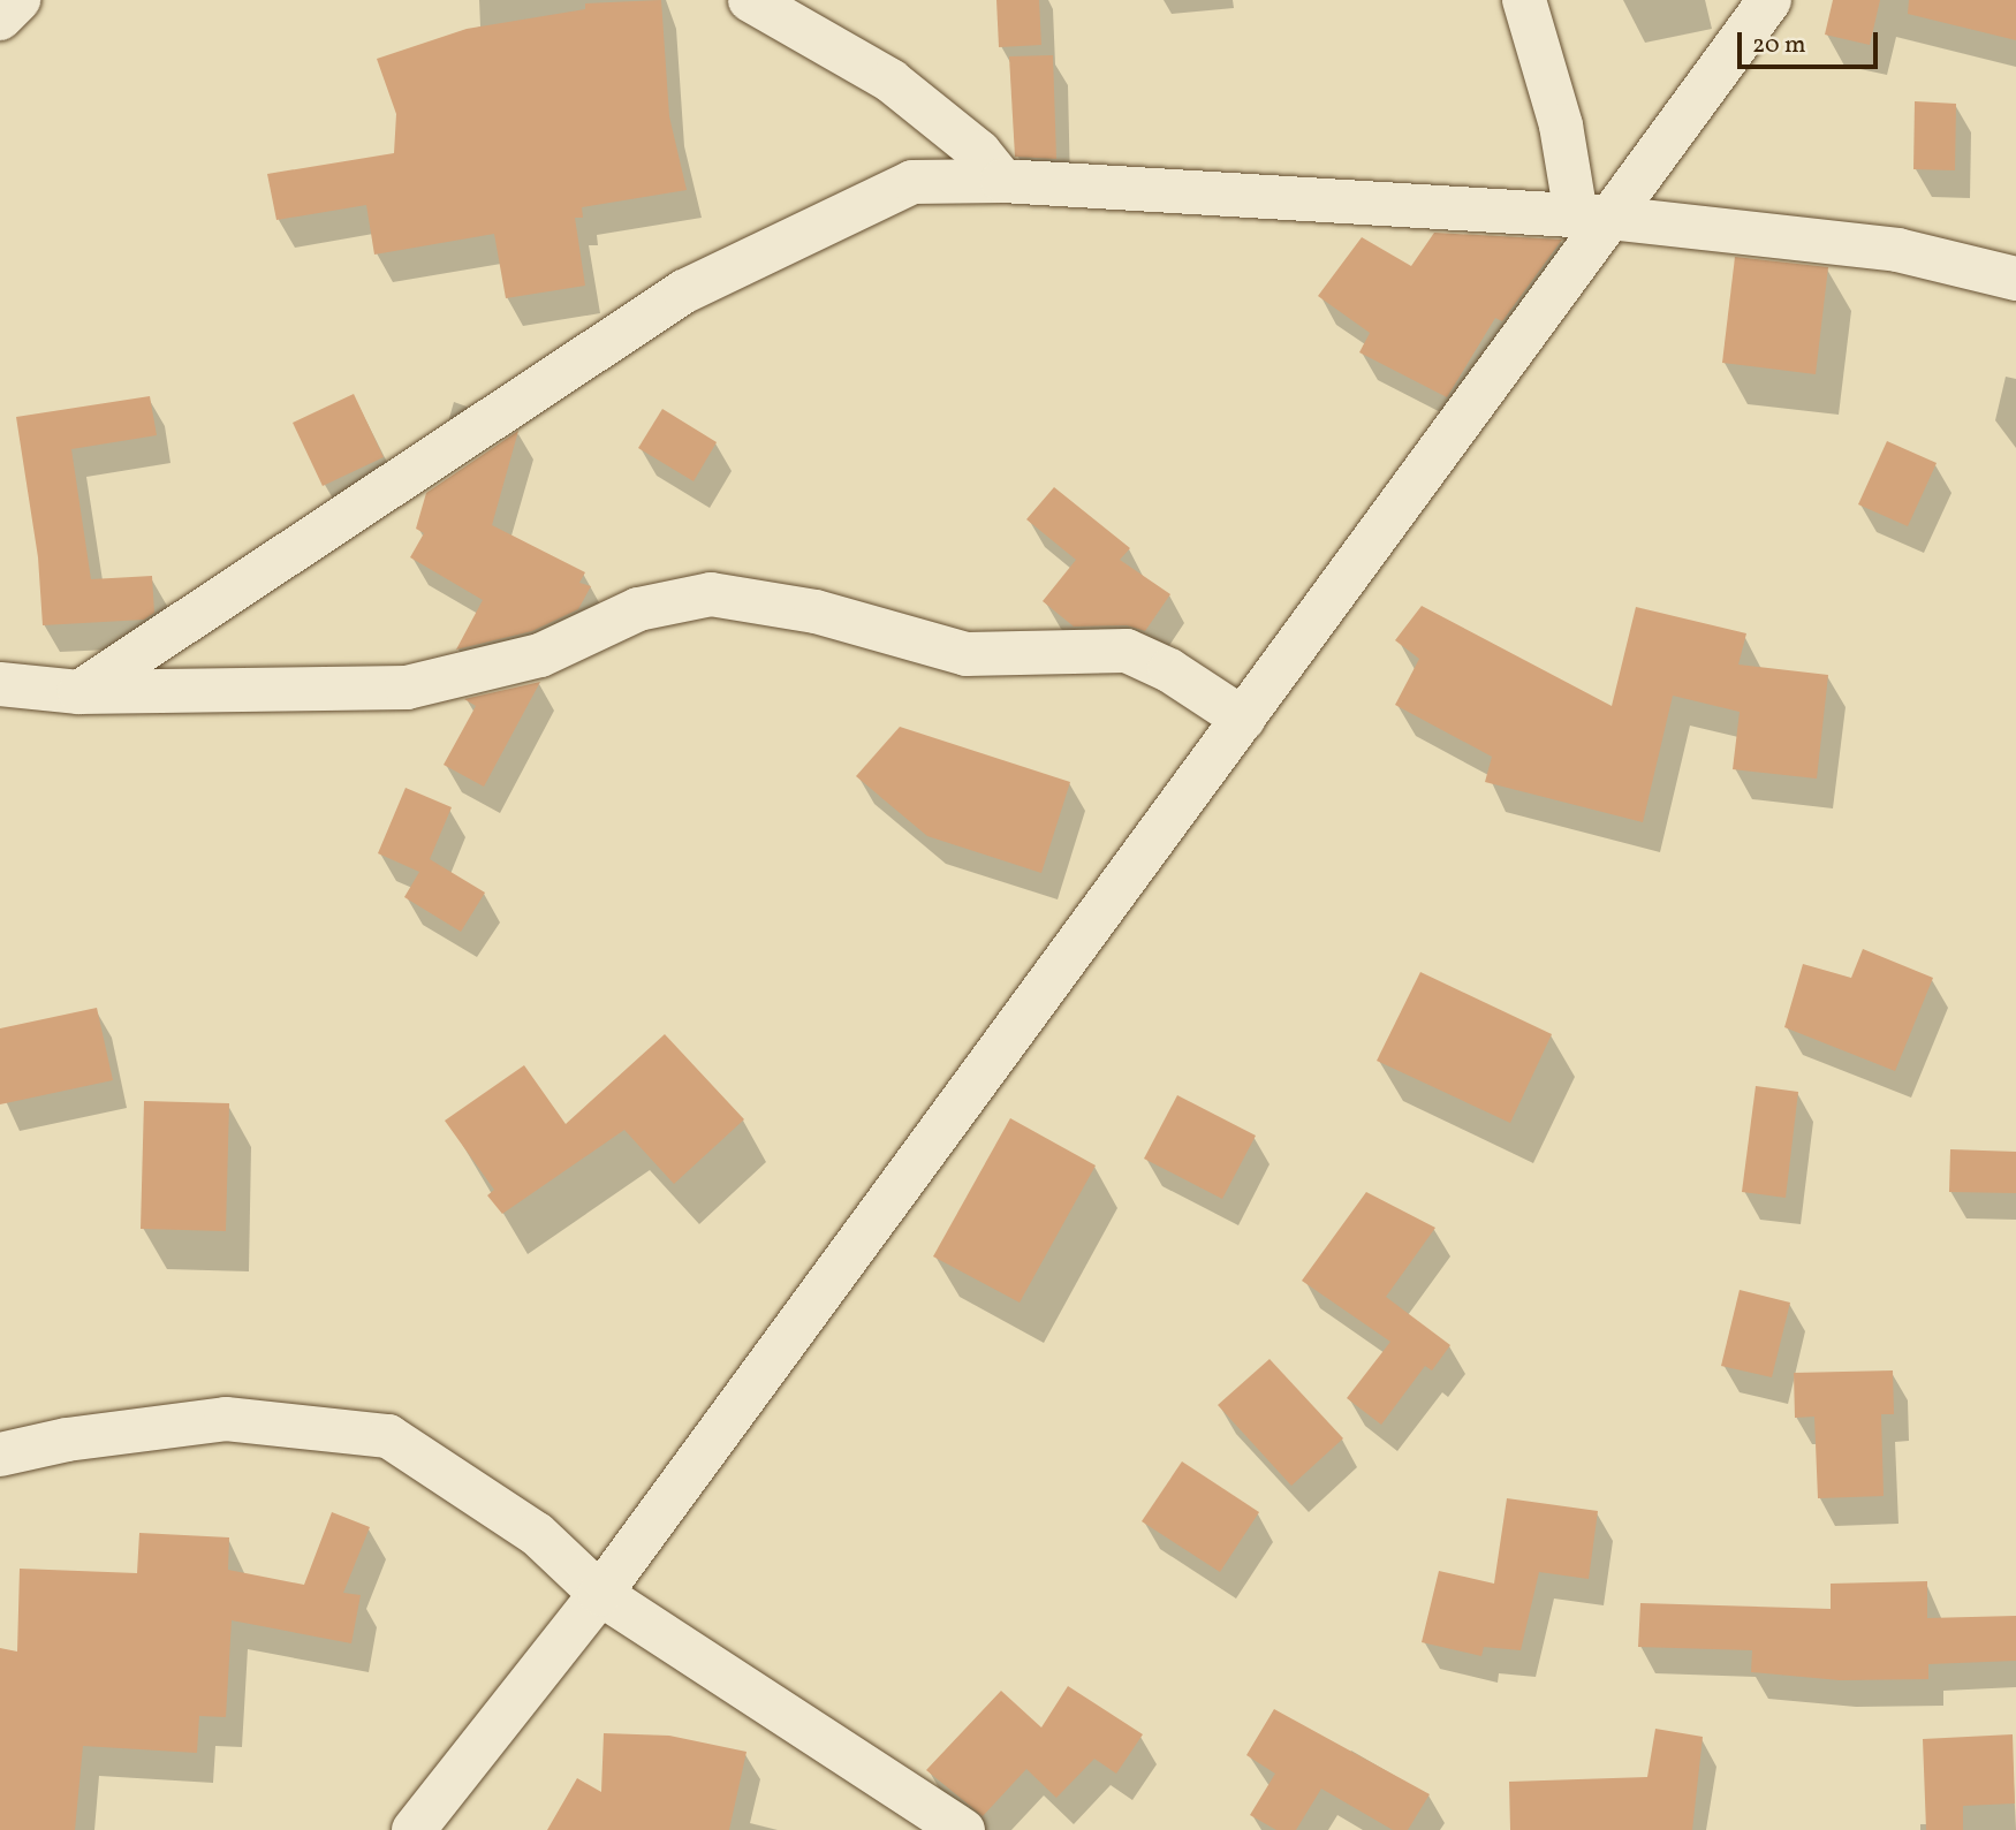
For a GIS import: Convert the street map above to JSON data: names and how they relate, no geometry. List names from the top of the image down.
{
  "scale_bar": "20 m"
}
